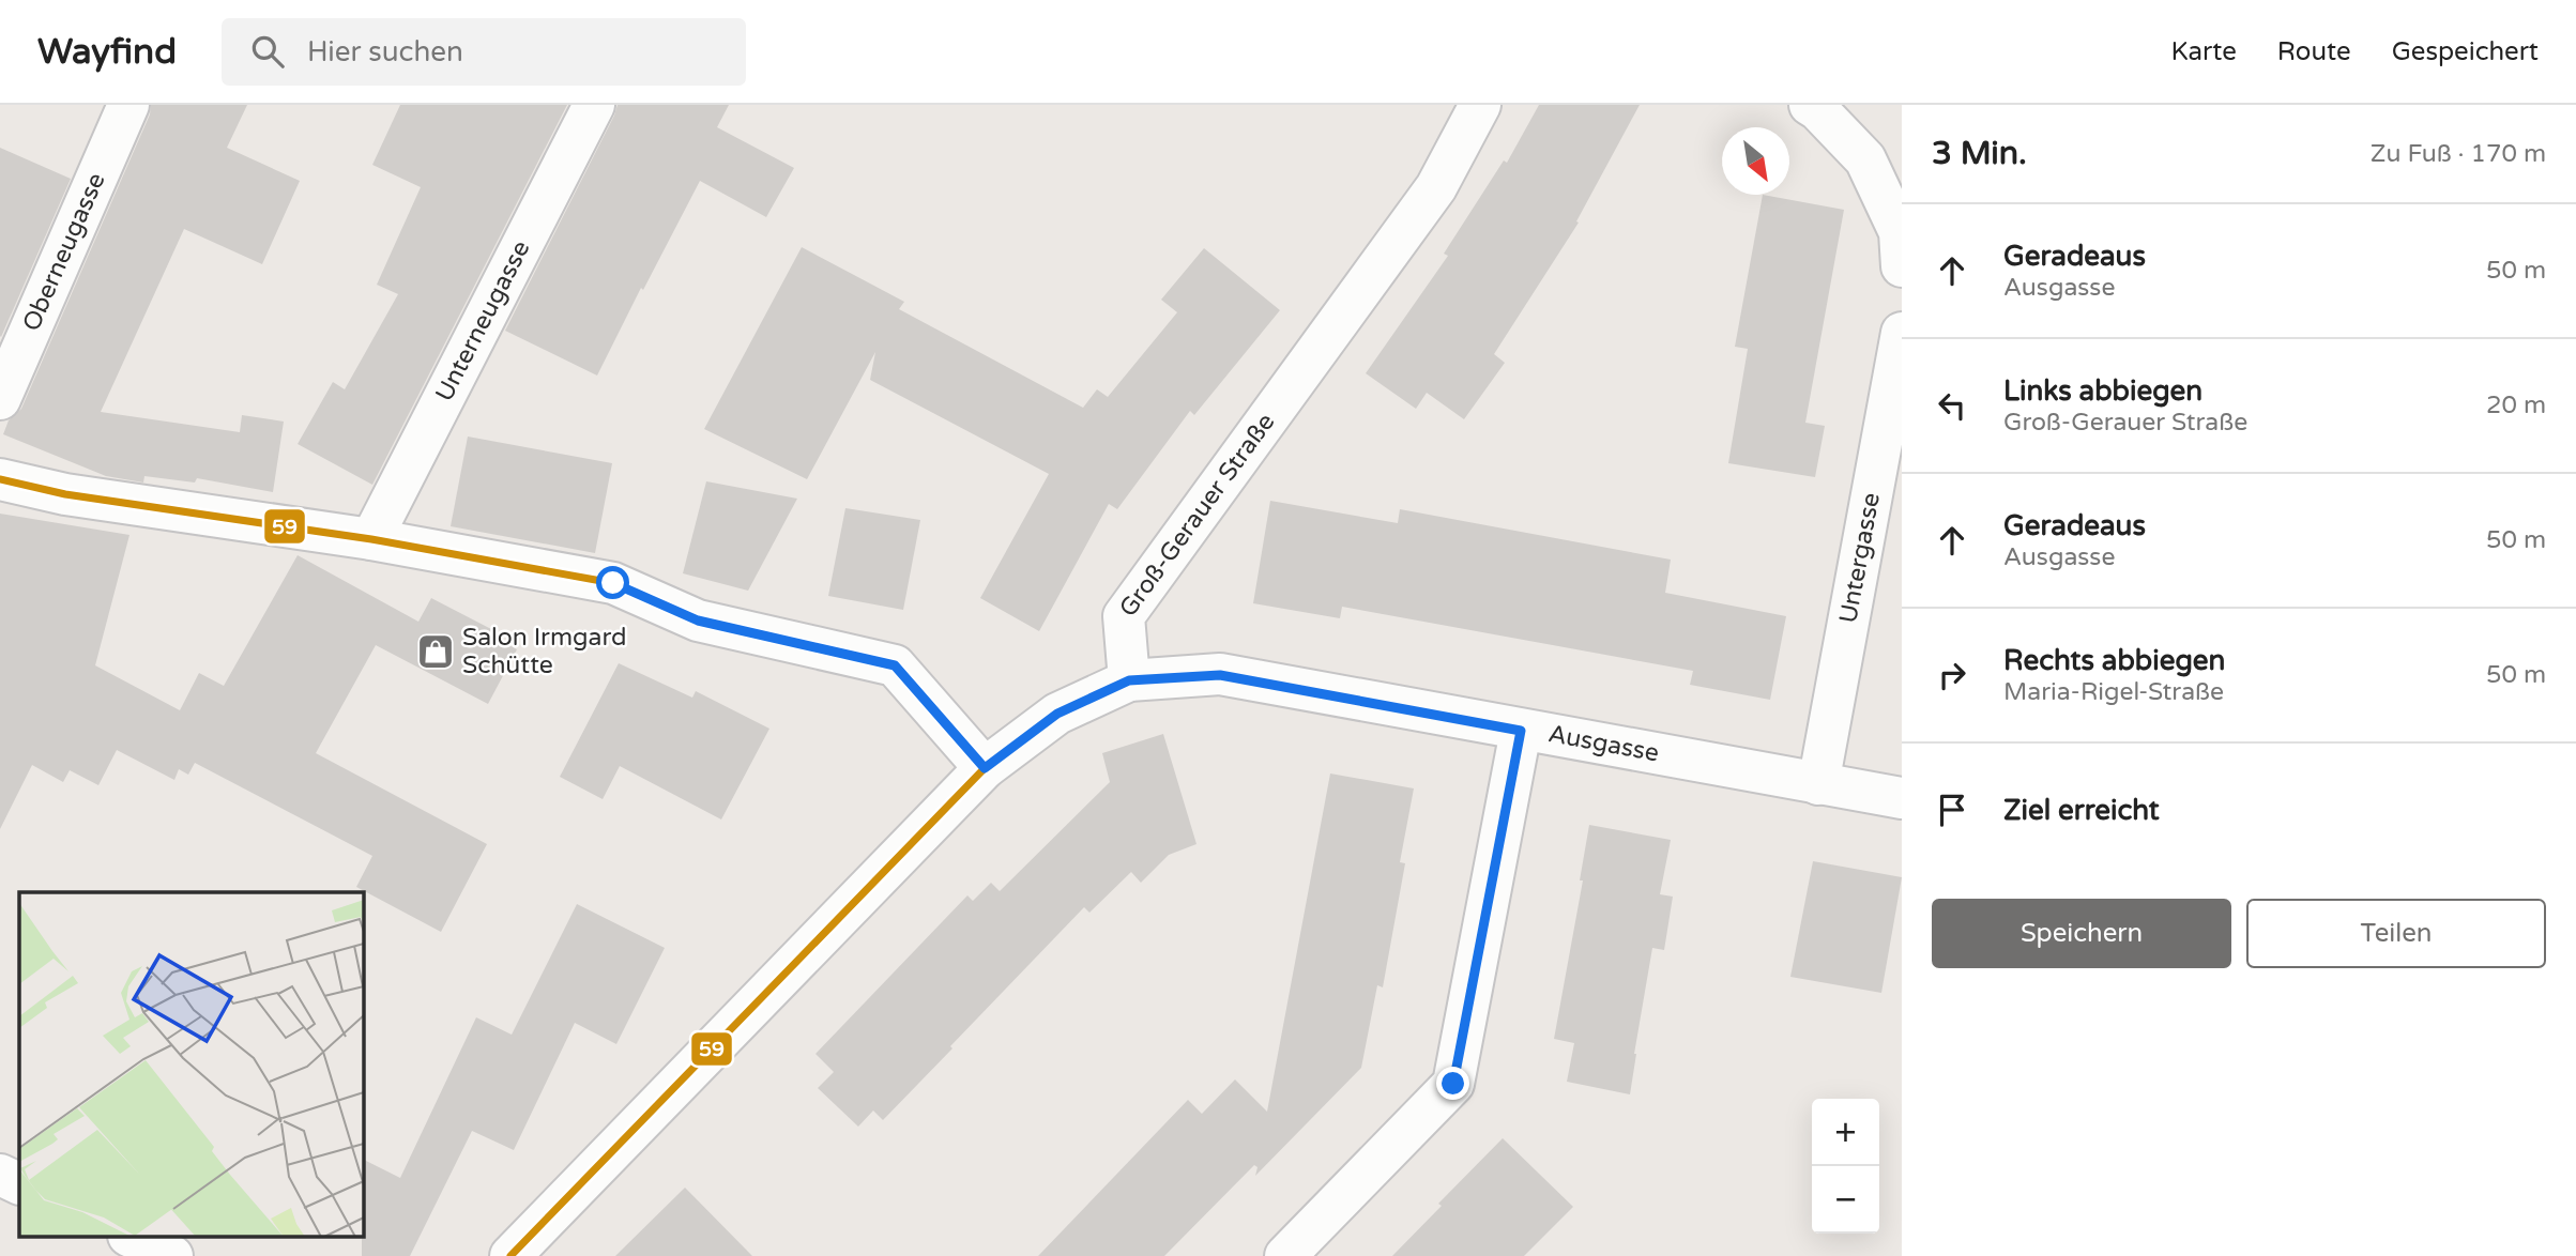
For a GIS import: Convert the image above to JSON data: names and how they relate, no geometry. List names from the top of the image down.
{
  "streets": {
    "street": [
      "Oberneugasse",
      "Unterneugasse",
      "Groß-Gerauer Straße",
      "Untergasse",
      "Ausgasse"
    ]
  },
  "crossings": [
    ["Groß-Gerauer Straße", "Ausgasse"],
    ["Untergasse", "Ausgasse"]
  ],
  "places": {
    "shop": ["Salon Irmgard Schütte"]
  },
  "lines": ["transit line 59"],
  "north": "bottom right",
  "page": {
    "header": "Wayfind",
    "search": "Hier suchen",
    "nav": ["Karte", "Route", "Gespeichert"],
    "heading": ["3 Min.", "Zu Fuß · 170 m"],
    "list": [
      ["Geradeaus", "Ausgasse", "50 m"],
      ["Links abbiegen", "Groß-Gerauer Straße", "20 m"],
      ["Geradeaus", "Ausgasse", "50 m"],
      ["Rechts abbiegen", "Maria-Rigel-Straße", "50 m"],
      "Ziel erreicht"
    ],
    "buttons": ["Speichern", "Teilen"],
    "map_buttons": ["+", "−"]
  }
}
